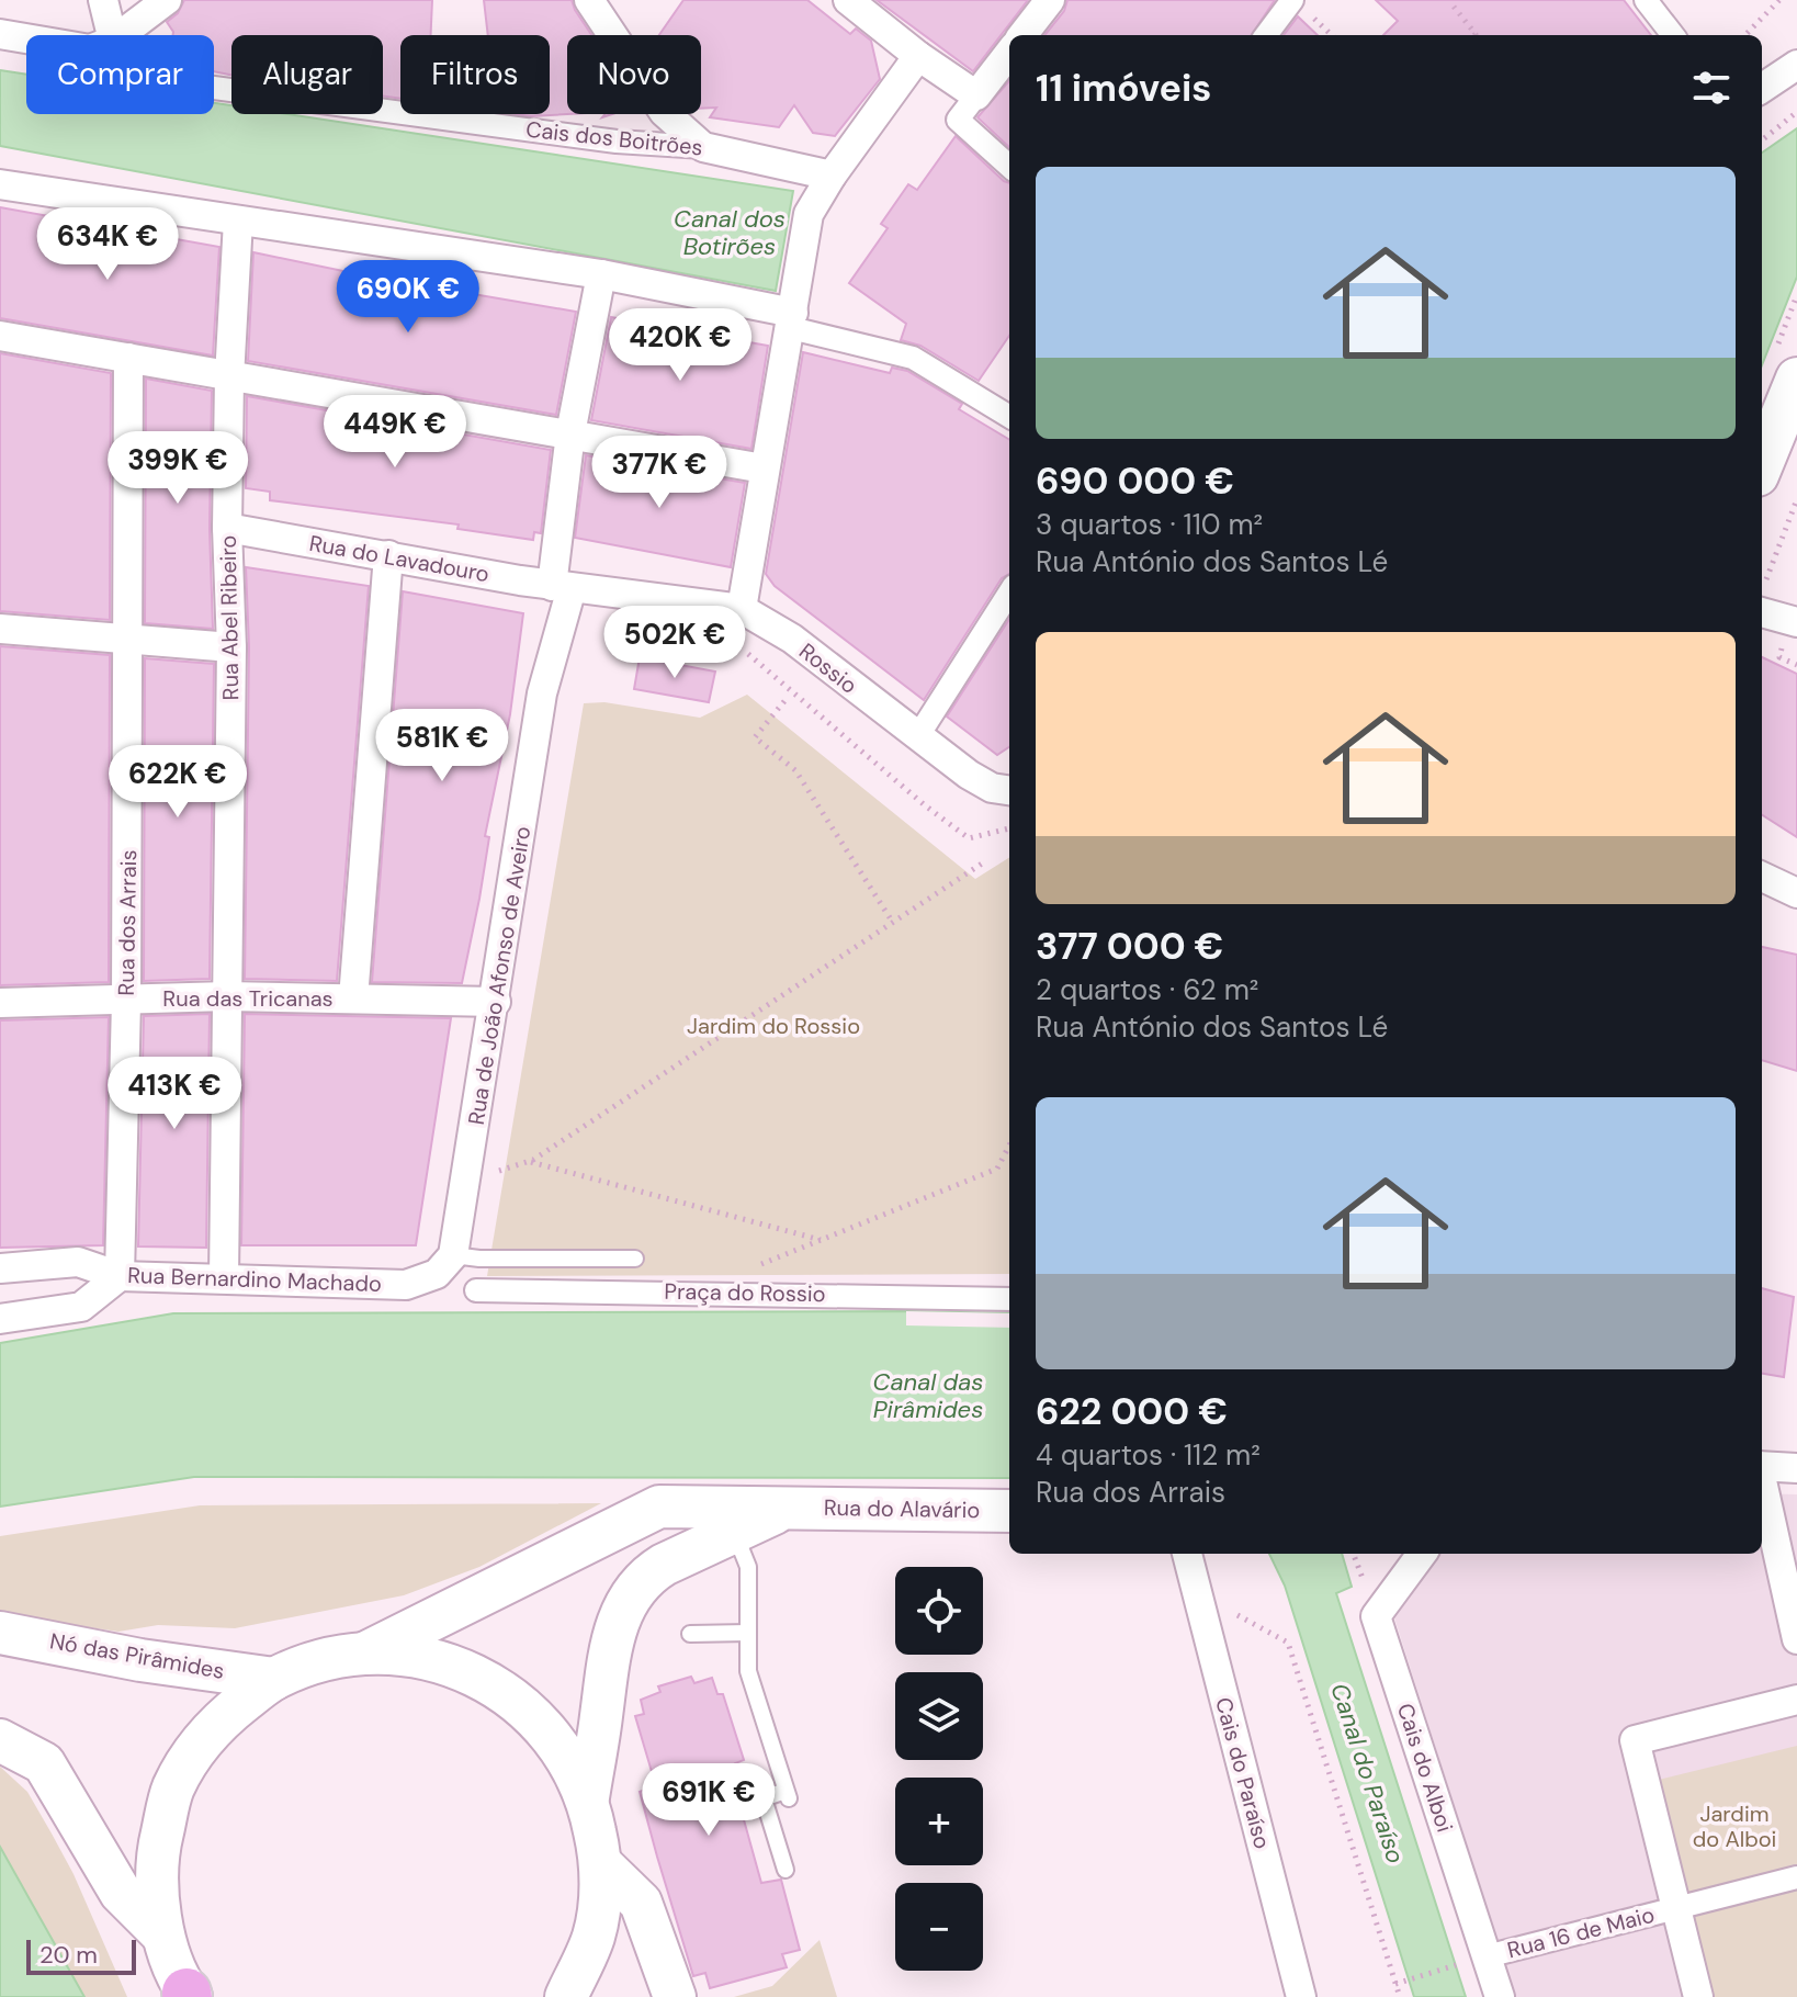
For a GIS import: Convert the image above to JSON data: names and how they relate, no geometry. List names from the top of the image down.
{
  "streets": {
    "main road": ["Rua do Alavário", "Nó das Pirâmides"],
    "street": [
      "Cais dos Boitrões",
      "Rua do Lavadouro",
      "Rua Abel Ribeiro",
      "Rossio",
      "Rua dos Arrais",
      "Rua de João Afonso de Aveiro",
      "Rua das Tricanas",
      "Rua Bernardino Machado",
      "Praça do Rossio",
      "Cais do Alboi",
      "Cais do Paraíso",
      "Rua 16 de Maio"
    ]
  },
  "crossings": [
    ["Rua do Lavadouro", "Rua Abel Ribeiro"],
    ["Rua do Lavadouro", "Rossio"],
    ["Rua do Lavadouro", "Rua de João Afonso de Aveiro"],
    ["Rua Abel Ribeiro", "Rua das Tricanas"],
    ["Rua Abel Ribeiro", "Rua Bernardino Machado"],
    ["Rossio", "Rua de João Afonso de Aveiro"],
    ["Rua dos Arrais", "Rua das Tricanas"],
    ["Rua dos Arrais", "Rua Bernardino Machado"],
    ["Rua de João Afonso de Aveiro", "Rua das Tricanas"],
    ["Rua de João Afonso de Aveiro", "Rua Bernardino Machado"],
    ["Cais do Alboi", "Rua 16 de Maio"]
  ],
  "water": ["Canal dos Botirões", "Canal das Pirâmides", "Canal do Paraíso"],
  "parks": ["Jardim do Rossio", "Jardim do Alboi"],
  "scale_bar": "20 m",
  "page": {
    "chip": [
      "Comprar",
      "Alugar",
      "Filtros",
      "Novo"
    ],
    "heading": "11 imóveis",
    "list": [
      {
        "name": "690 000 €",
        "note": "3 quartos · 110 m² · Rua António dos Santos Lé"
      },
      {
        "name": "377 000 €",
        "note": "2 quartos · 62 m² · Rua António dos Santos Lé"
      },
      {
        "name": "622 000 €",
        "note": "4 quartos · 112 m² · Rua dos Arrais"
      }
    ],
    "price": [
      "634K €",
      "690K €",
      "420K €",
      "449K €",
      "399K €",
      "377K €",
      "502K €",
      "581K €",
      "622K €",
      "413K €",
      "691K €"
    ],
    "map_buttons": ["+", "−"],
    "scale": "20 m"
  }
}
